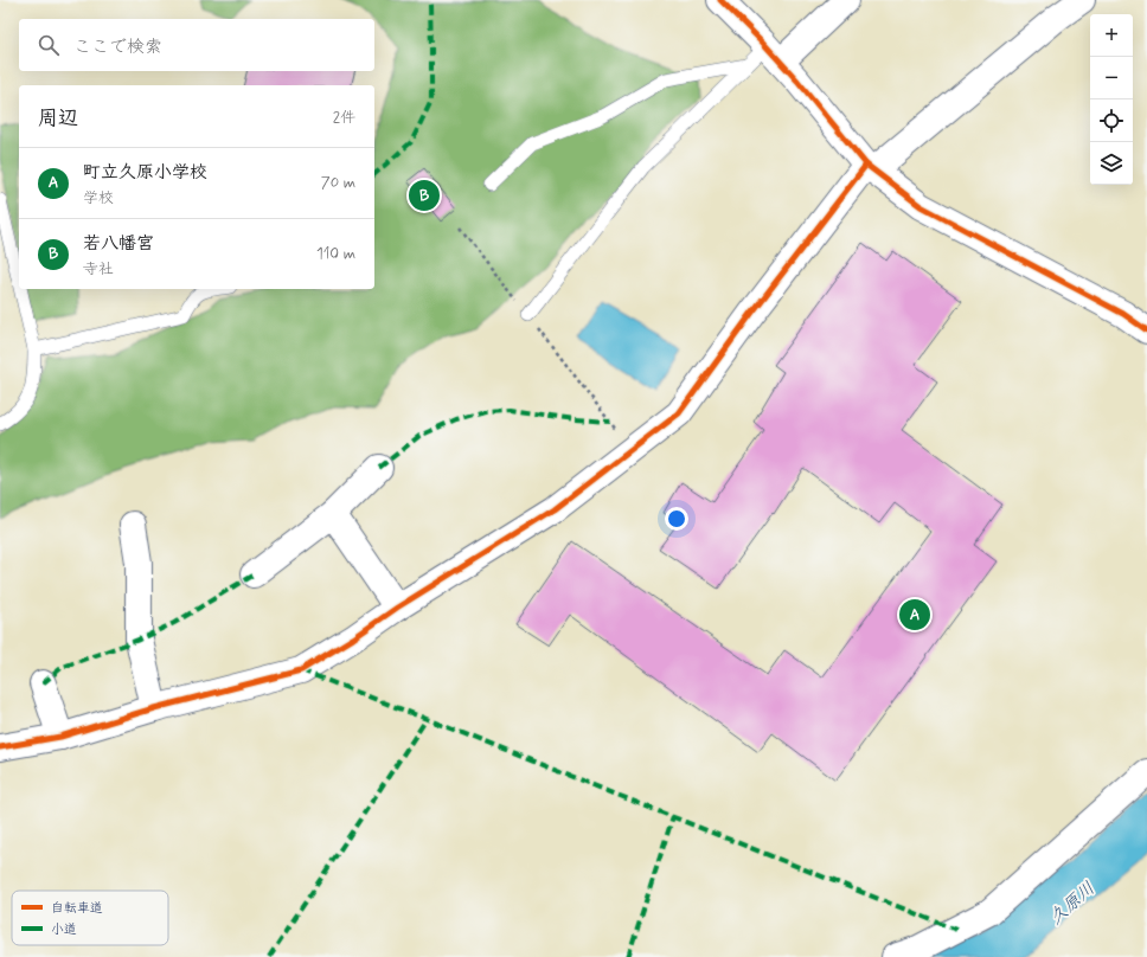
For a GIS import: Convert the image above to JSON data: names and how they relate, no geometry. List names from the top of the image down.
{
  "water": ["久原川"],
  "legend": ["自転車道", "小道"],
  "page": {
    "map_buttons": ["+", "−"],
    "search": "ここで検索",
    "heading": ["周辺", "2件"],
    "list": [
      {
        "mark": "A",
        "name": "町立久原小学校",
        "note": "学校",
        "value": "70 m"
      },
      {
        "mark": "B",
        "name": "若八幡宮",
        "note": "寺社",
        "value": "110 m"
      }
    ],
    "pins": ["B", "A"]
  }
}
